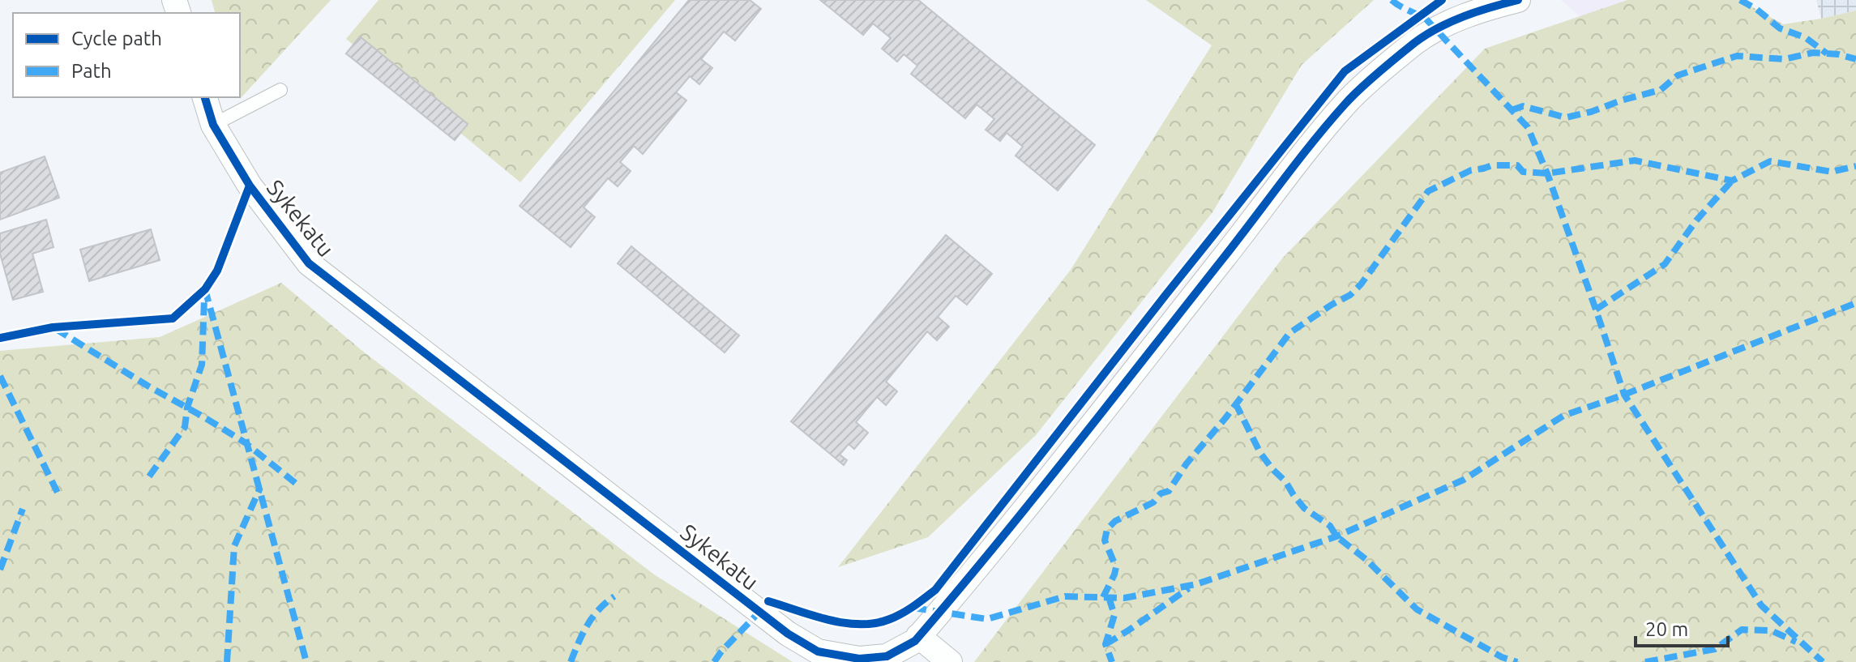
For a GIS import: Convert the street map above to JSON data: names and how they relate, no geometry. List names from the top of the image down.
{
  "streets": {
    "street": ["Sykekatu"]
  },
  "legend": ["Cycle path", "Path"],
  "scale_bar": "20 m"
}
